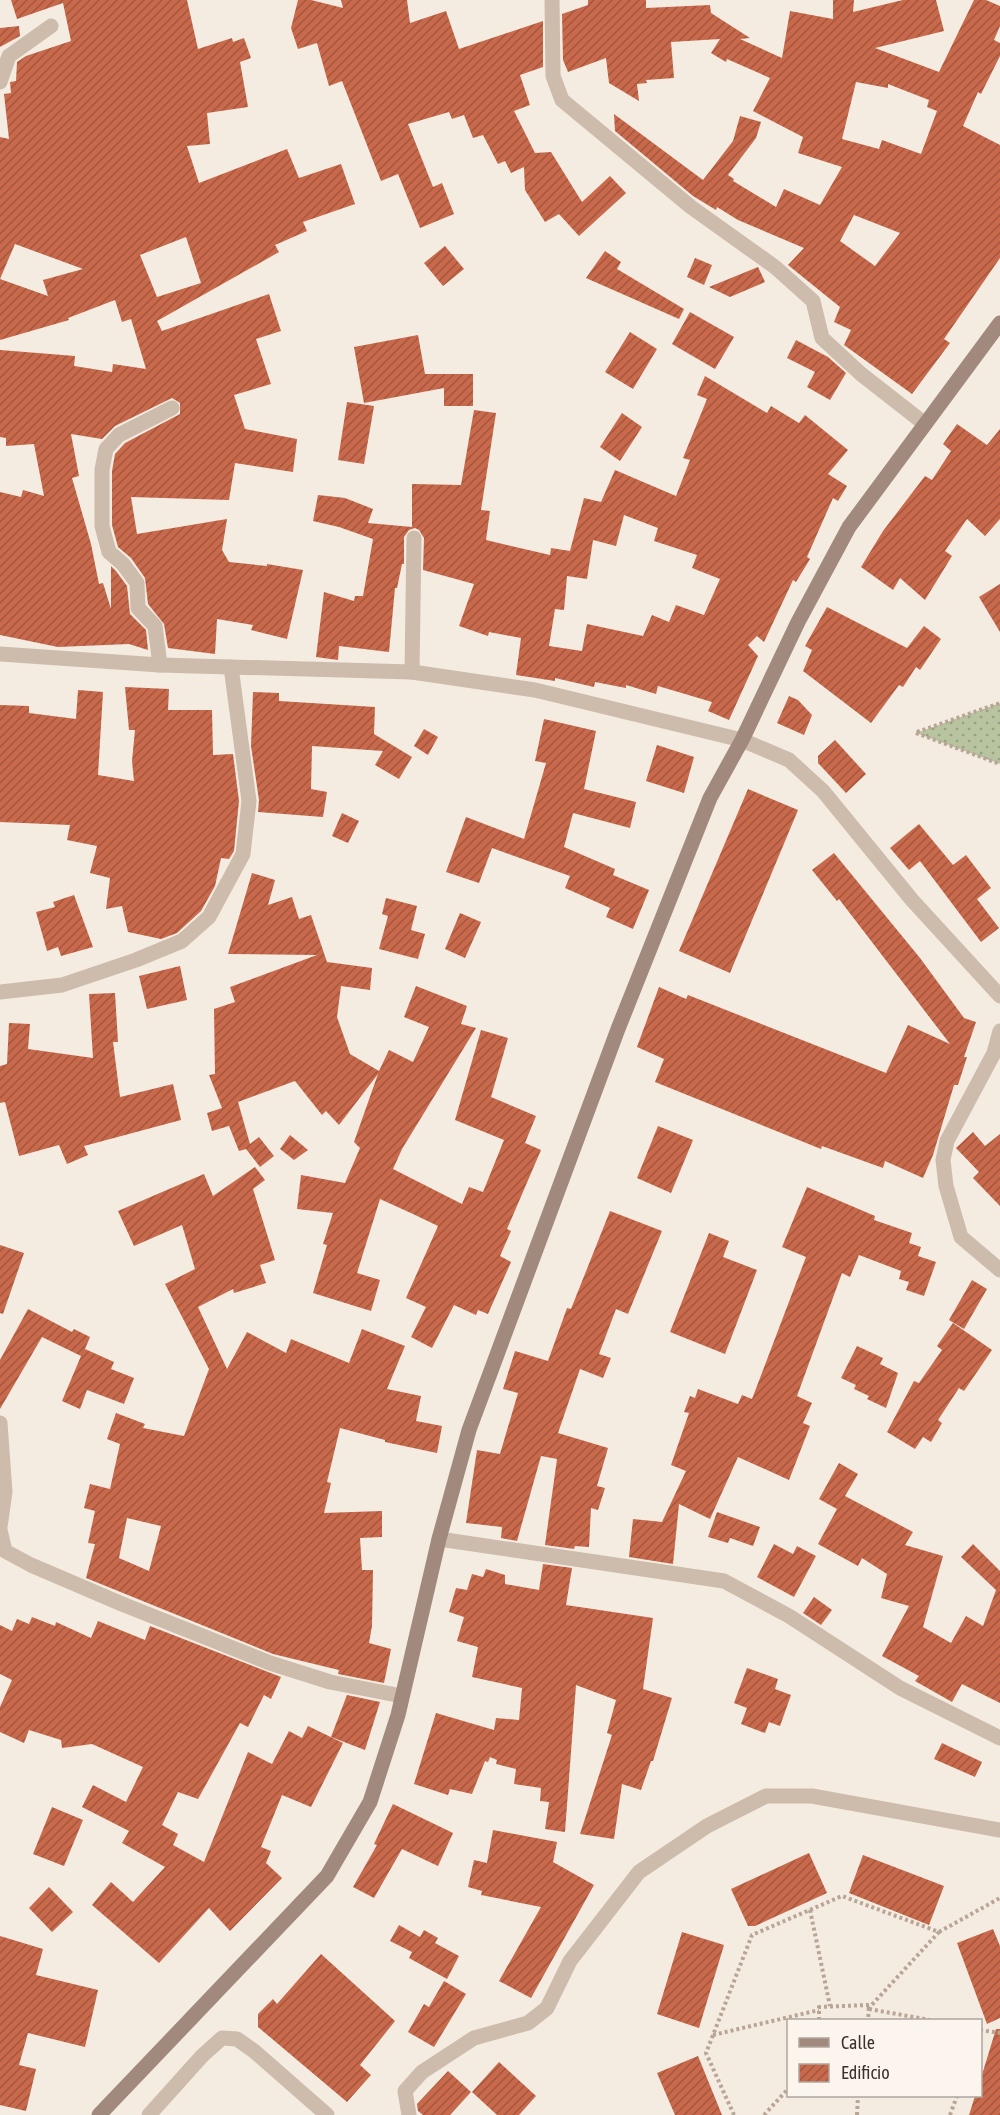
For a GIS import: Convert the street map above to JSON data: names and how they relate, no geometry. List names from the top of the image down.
{
  "legend": ["Calle", "Edificio"]
}
